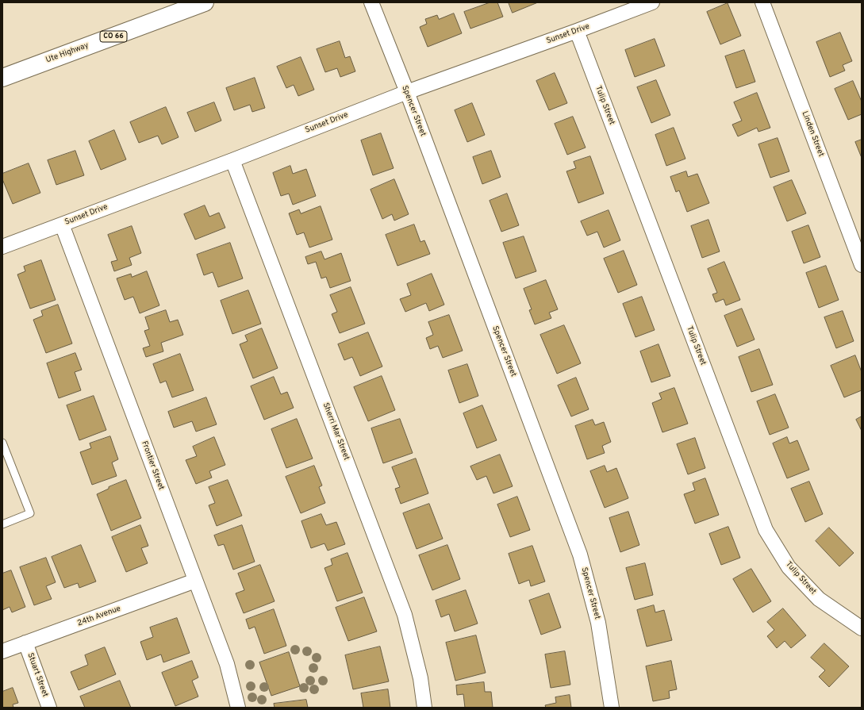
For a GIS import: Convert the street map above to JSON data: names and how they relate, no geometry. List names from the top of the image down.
{
  "streets": {
    "main road": ["CO 66", "Ute Highway"],
    "street": [
      "Sunset Drive",
      "Tulip Street",
      "Spencer Street",
      "Linden Street",
      "Sherri Mar Street",
      "Frontier Street",
      "24th Avenue",
      "Stuart Street"
    ]
  },
  "crossings": [
    ["Sunset Drive", "Tulip Street"],
    ["Sunset Drive", "Spencer Street"],
    ["Sunset Drive", "Sherri Mar Street"],
    ["Sunset Drive", "Frontier Street"],
    ["Frontier Street", "24th Avenue"],
    ["24th Avenue", "Stuart Street"]
  ]
}
